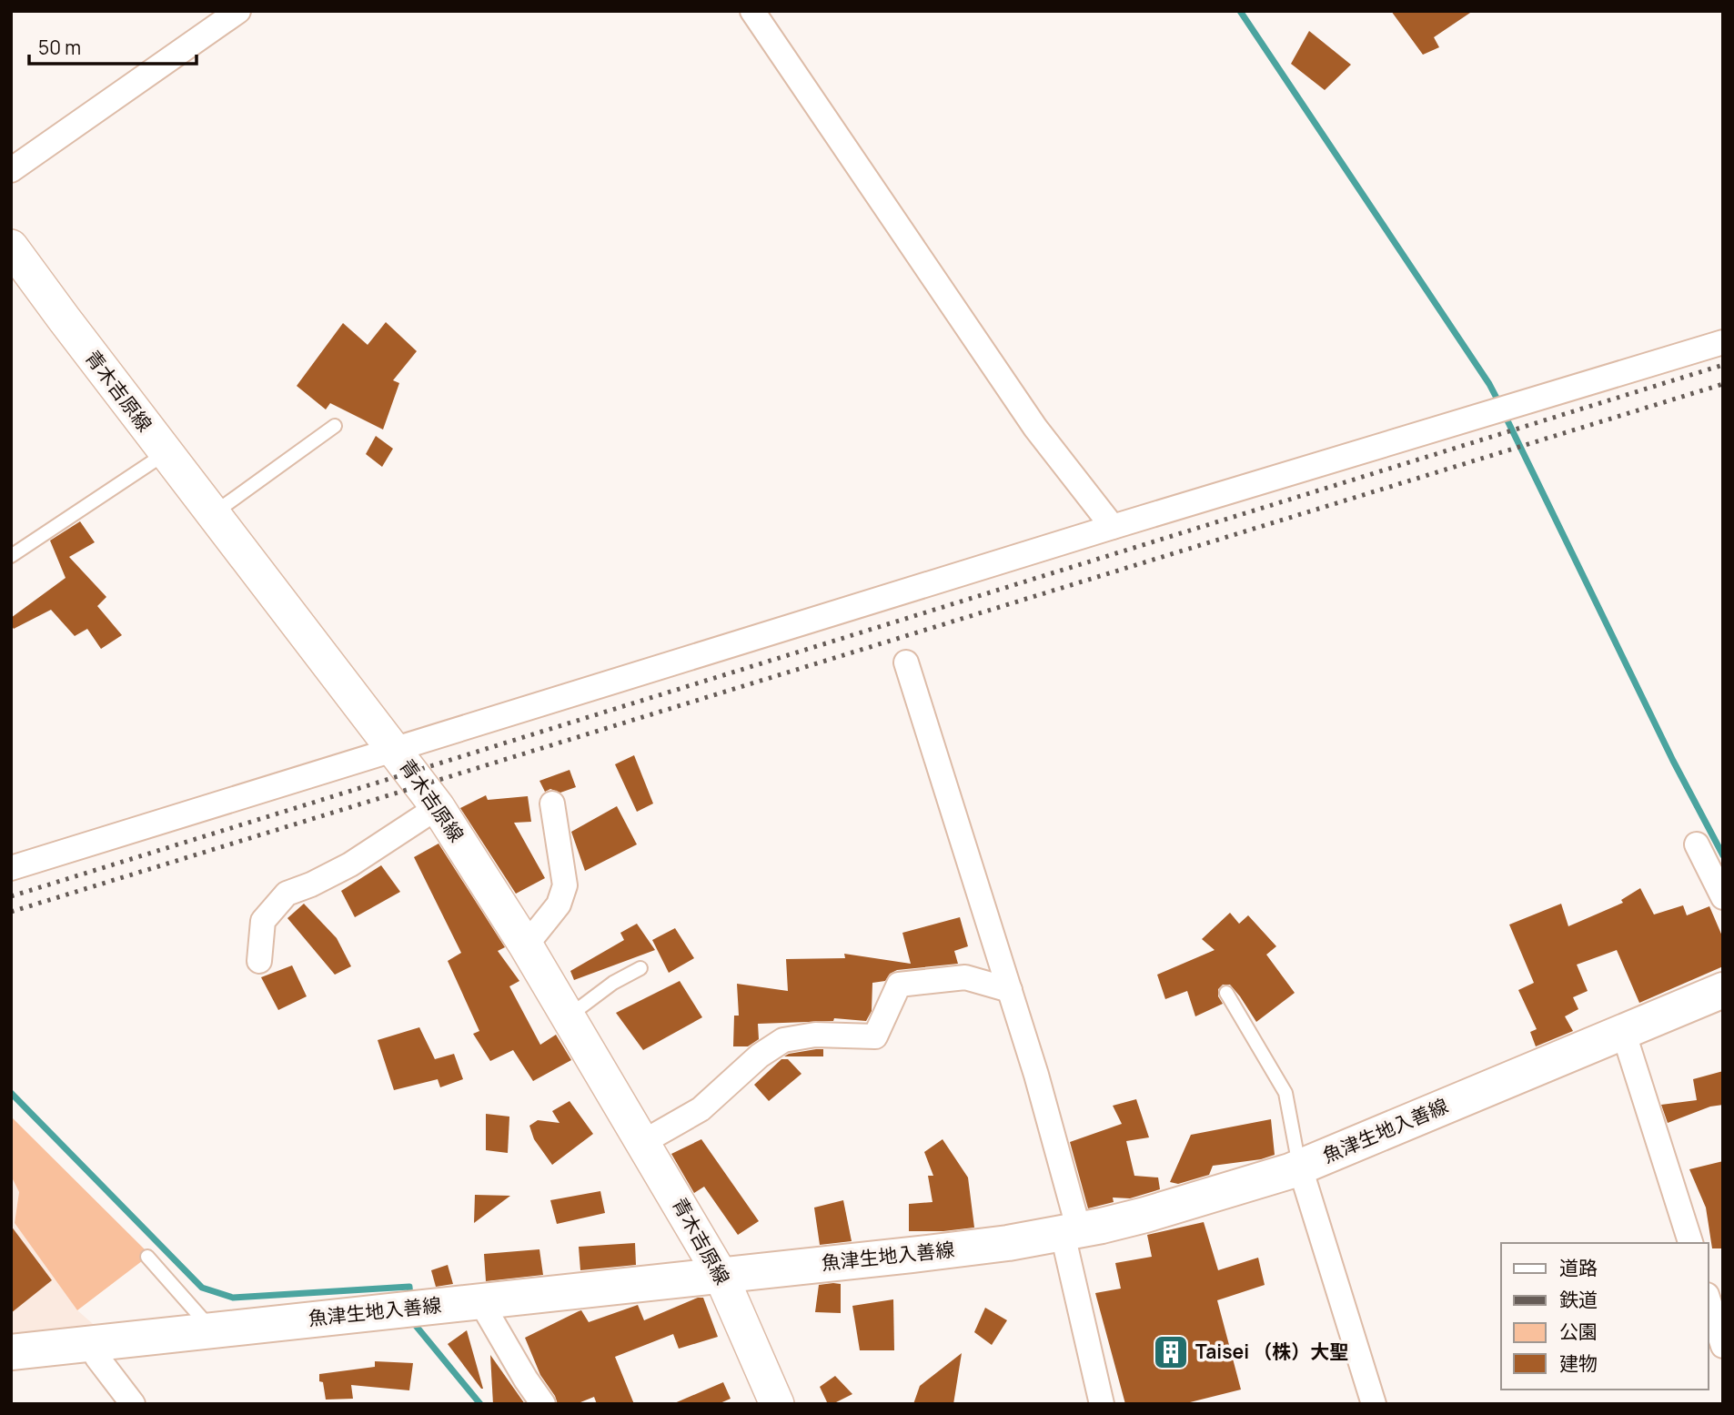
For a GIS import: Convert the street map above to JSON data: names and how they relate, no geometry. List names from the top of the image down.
{
  "streets": {
    "main road": ["青木吉原線", "魚津生地入善線"]
  },
  "crossings": [
    ["青木吉原線", "魚津生地入善線"]
  ],
  "places": {
    "building": ["Taisei （株）大聖"]
  },
  "legend": [
    "道路",
    "鉄道",
    "公園",
    "建物"
  ],
  "scale_bar": "50 m"
}
